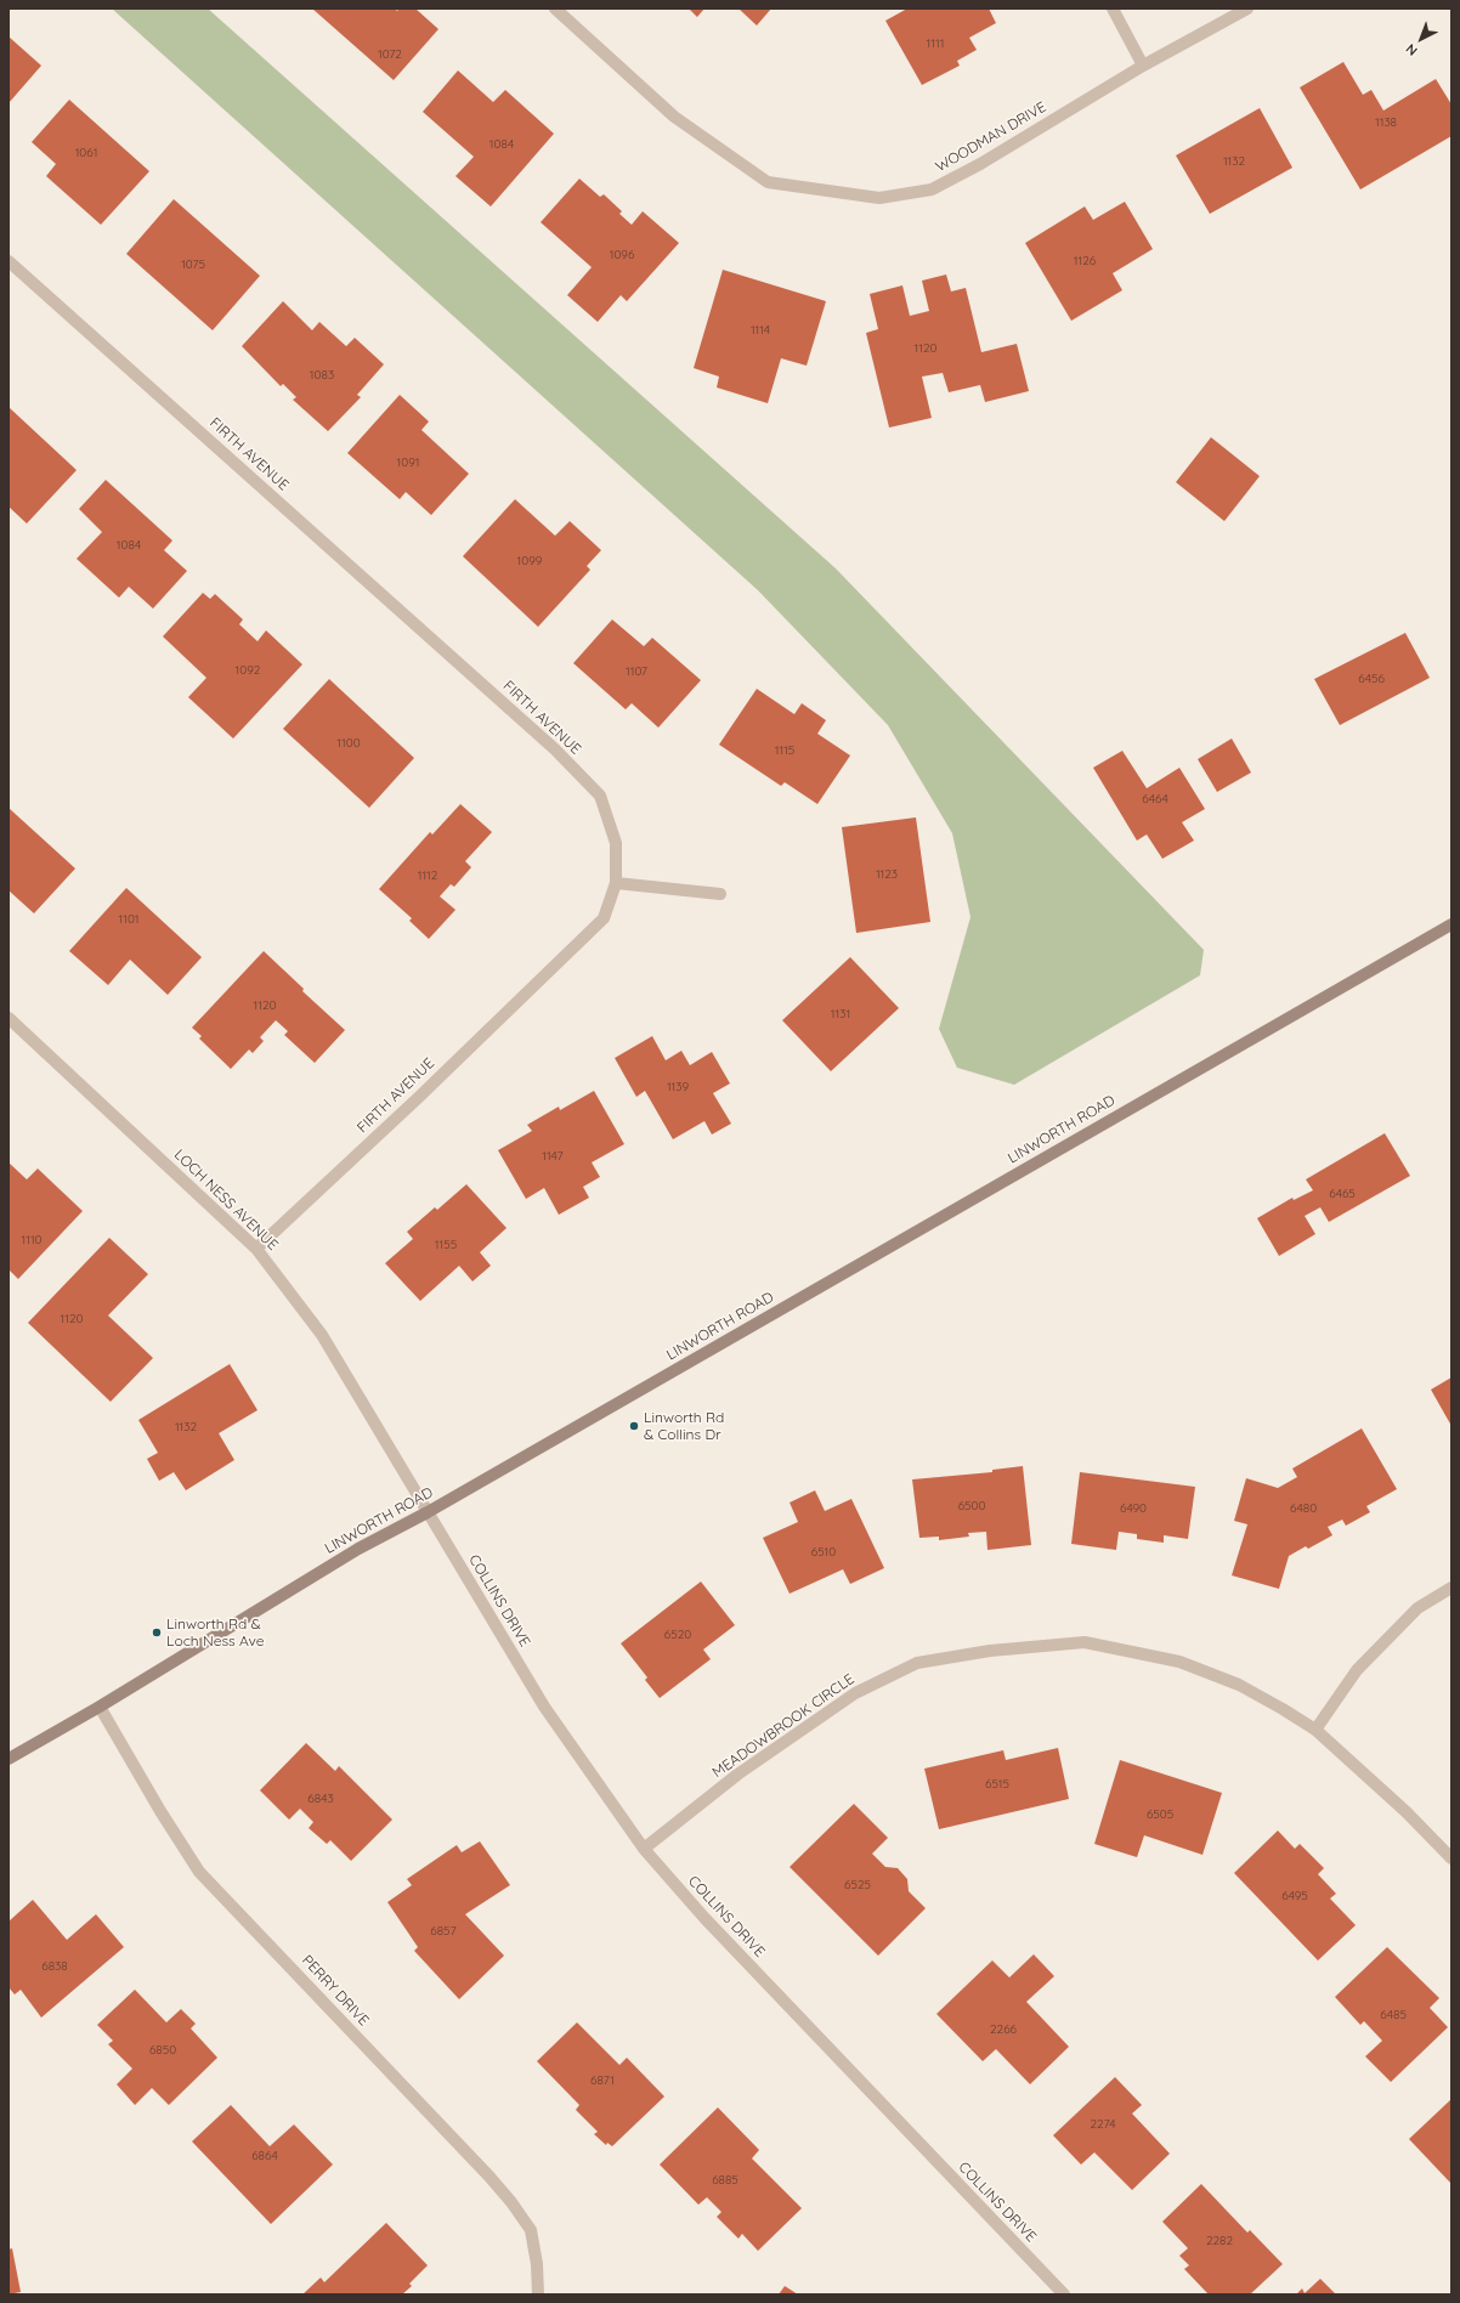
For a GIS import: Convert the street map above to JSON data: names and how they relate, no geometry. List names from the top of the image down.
{
  "streets": {
    "main road": ["LINWORTH ROAD"],
    "street": [
      "WOODMAN DRIVE",
      "FIRTH AVENUE",
      "LOCH NESS AVENUE",
      "COLLINS DRIVE",
      "MEADOWBROOK CIRCLE",
      "PERRY DRIVE"
    ]
  },
  "crossings": [
    ["FIRTH AVENUE", "LOCH NESS AVENUE"],
    ["LINWORTH ROAD", "LOCH NESS AVENUE"],
    ["LINWORTH ROAD", "COLLINS DRIVE"],
    ["LINWORTH ROAD", "PERRY DRIVE"],
    ["LOCH NESS AVENUE", "COLLINS DRIVE"],
    ["COLLINS DRIVE", "MEADOWBROOK CIRCLE"]
  ],
  "places": ["Linworth Rd & Collins Dr", "Linworth Rd & Loch Ness Ave"],
  "house_numbers": [
    "1111",
    "1072",
    "1138",
    "1084",
    "1061",
    "1132",
    "1096",
    "1126",
    "1075",
    "1114",
    "1120",
    "1083",
    "1091",
    "1084",
    "1099",
    "1092",
    "1107",
    "6456",
    "1100",
    "1115",
    "6464",
    "1123",
    "1112",
    "1101",
    "1120",
    "1131",
    "1139",
    "1147",
    "6465",
    "1110",
    "1155",
    "1120",
    "1132",
    "6500",
    "6490",
    "6480",
    "6510",
    "6520",
    "6515",
    "6843",
    "6505",
    "6525",
    "6495",
    "6857",
    "6838",
    "6485",
    "2266",
    "6850",
    "6871",
    "2274",
    "6864",
    "6885",
    "2282"
  ],
  "north": "bottom left"
}
